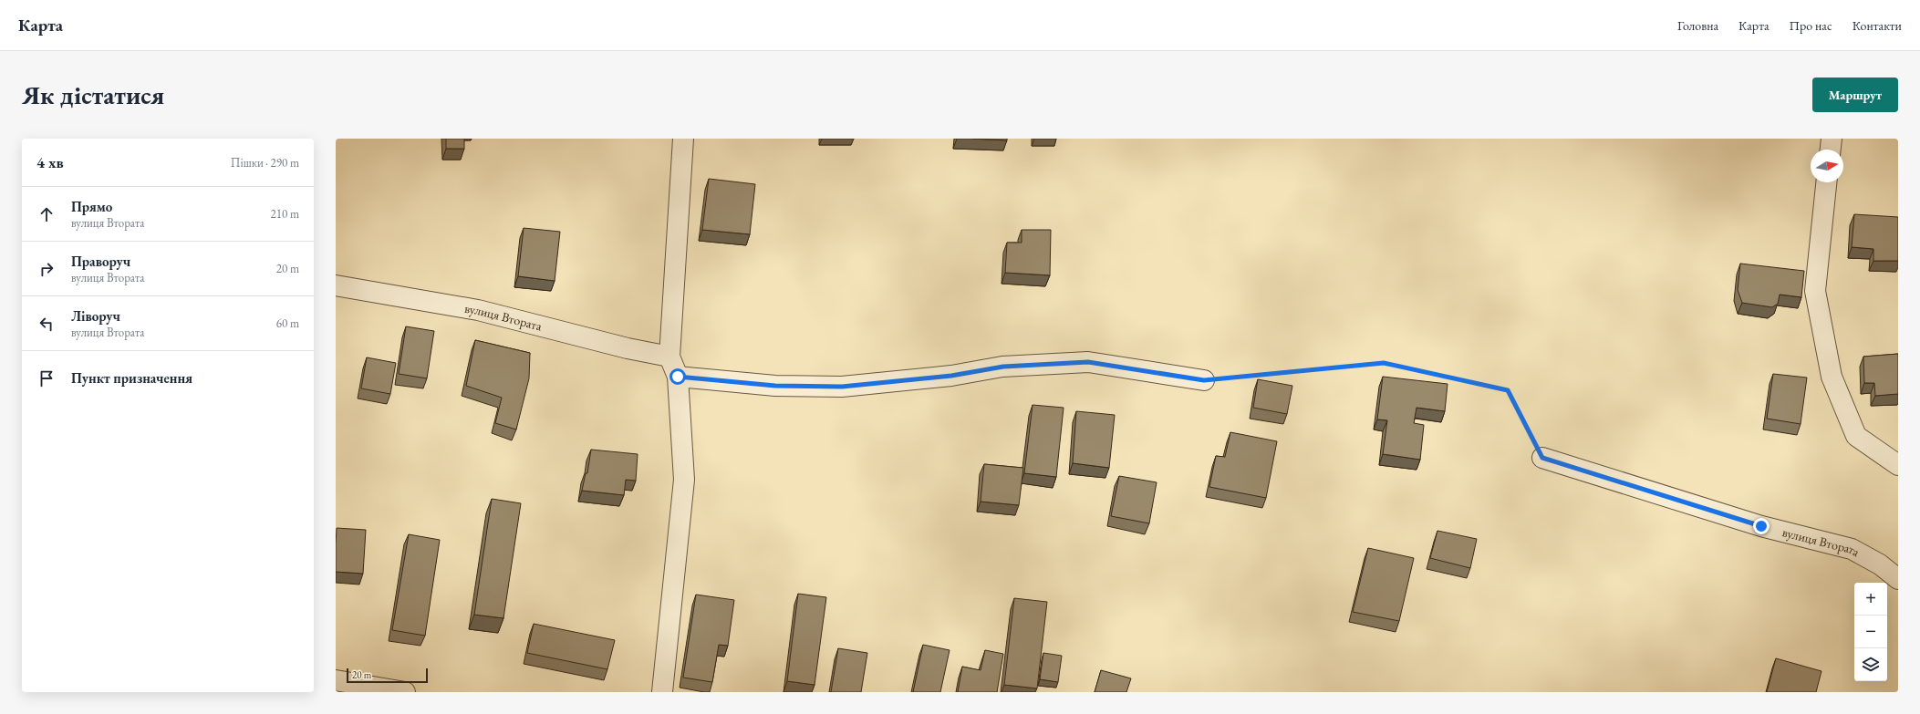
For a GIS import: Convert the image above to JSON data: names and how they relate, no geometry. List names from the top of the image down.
{
  "streets": {
    "street": ["вулиця Втората"]
  },
  "scale_bar": "20 m",
  "north": "right",
  "page": {
    "header": "Карта",
    "nav": [
      "Головна",
      "Карта",
      "Про нас",
      "Контакти"
    ],
    "buttons": "Маршрут",
    "title": "Як дістатися",
    "heading": ["4 хв", "Пішки · 290 m"],
    "list": [
      ["Прямо", "вулиця Втората", "210 m"],
      ["Праворуч", "вулиця Втората", "20 m"],
      ["Ліворуч", "вулиця Втората", "60 m"],
      "Пункт призначення"
    ],
    "map_buttons": ["+", "−"],
    "scale": "20 m"
  }
}
